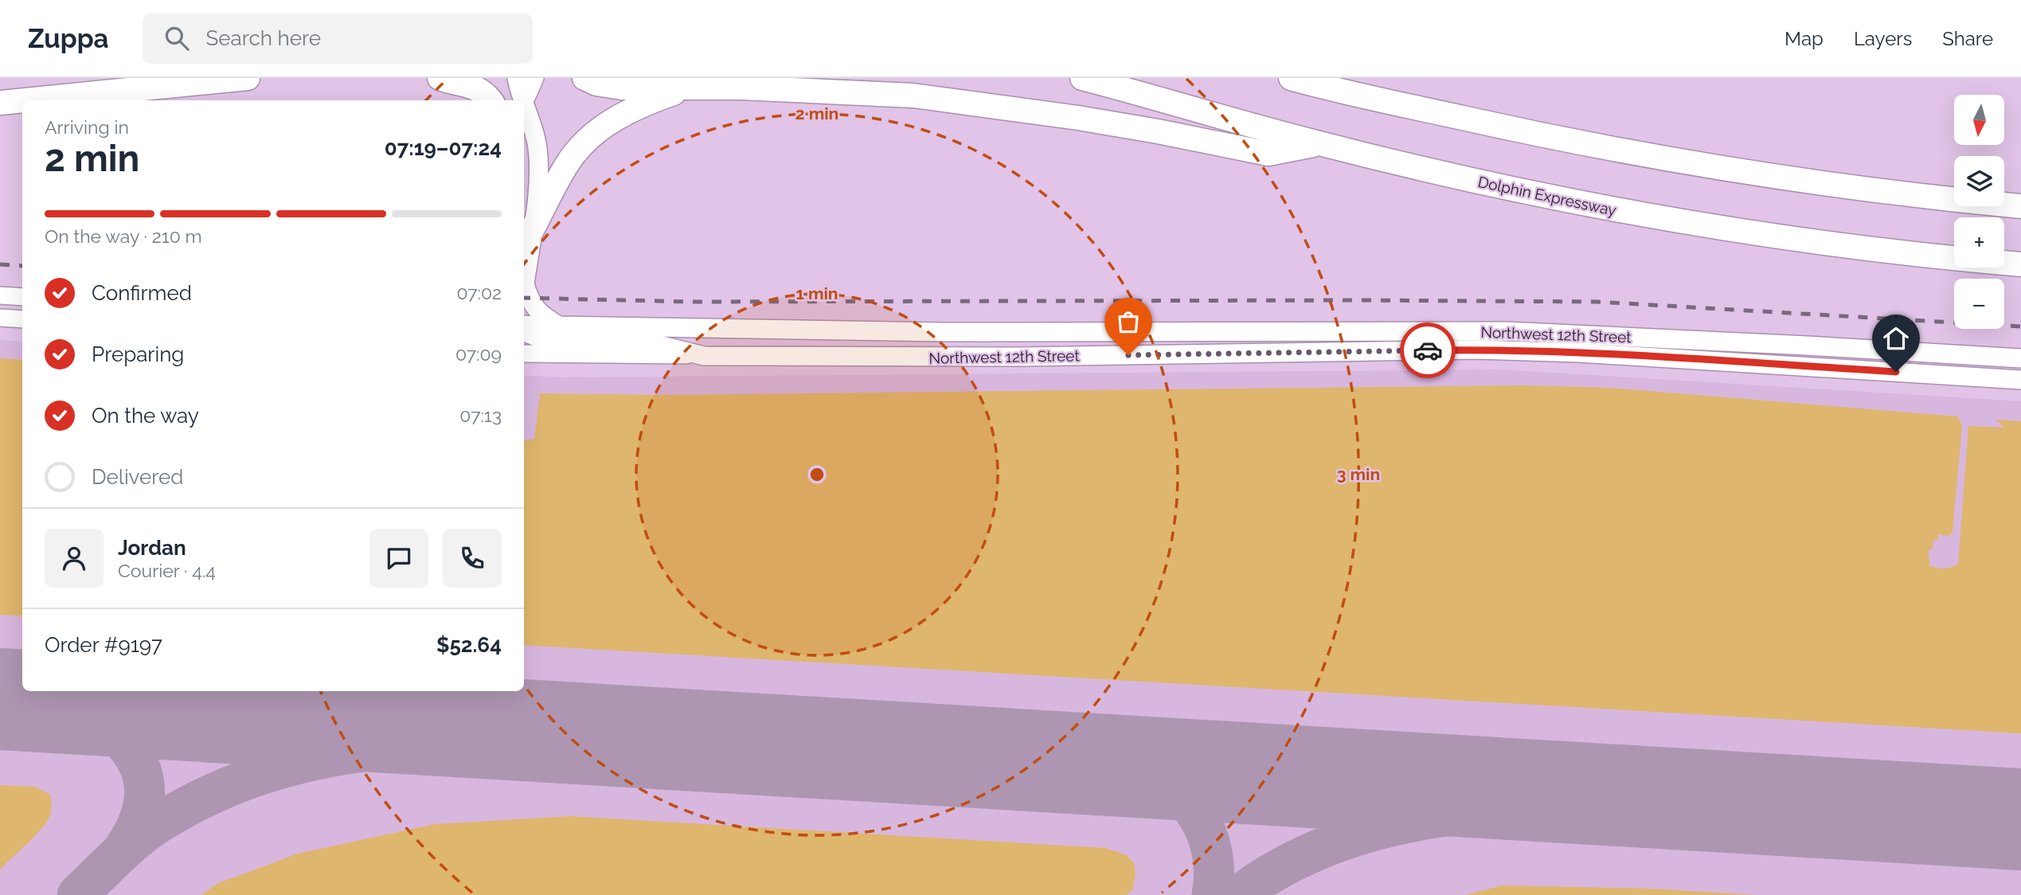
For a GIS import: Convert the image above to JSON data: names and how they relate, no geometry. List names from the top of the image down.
{
  "streets": {
    "highway": ["Dolphin Expressway"],
    "main road": ["Northwest 12th Street"]
  },
  "north": "bottom",
  "page": {
    "header": "Zuppa",
    "search": "Search here",
    "nav": ["Map", "Layers", "Share"],
    "map_buttons": ["+", "−"],
    "heading": ["2 min", "Arriving in", "07:19–07:24"],
    "panel": [
      "Jordan",
      "Courier · 4.4",
      "Order #9197",
      "$52.64"
    ],
    "bar": "On the way · 210 m",
    "list": [
      ["Confirmed", "07:02"],
      ["Preparing", "07:09"],
      ["On the way", "07:13"],
      "Delivered"
    ]
  },
  "rings": ["2 min", "1 min", "3 min"]
}
